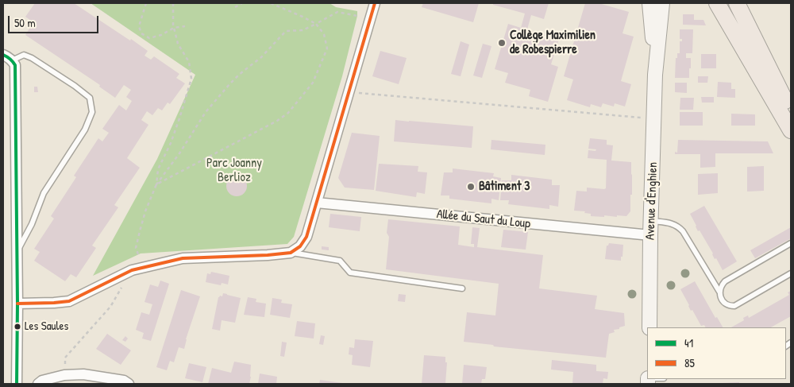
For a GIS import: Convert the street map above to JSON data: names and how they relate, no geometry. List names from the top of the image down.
{
  "streets": {
    "main road": ["Avenue d'Enghien"],
    "street": ["Allée du Saut du Loup"]
  },
  "crossings": [
    ["Avenue d'Enghien", "Allée du Saut du Loup"]
  ],
  "parks": ["Parc Joanny Berlioz"],
  "places": ["Collège Maximilien de Robespierre", "Bâtiment 3", "Les Saules"],
  "lines": ["transit line 85", "transit line 41"],
  "legend": ["41", "85"],
  "scale_bar": "50 m"
}
